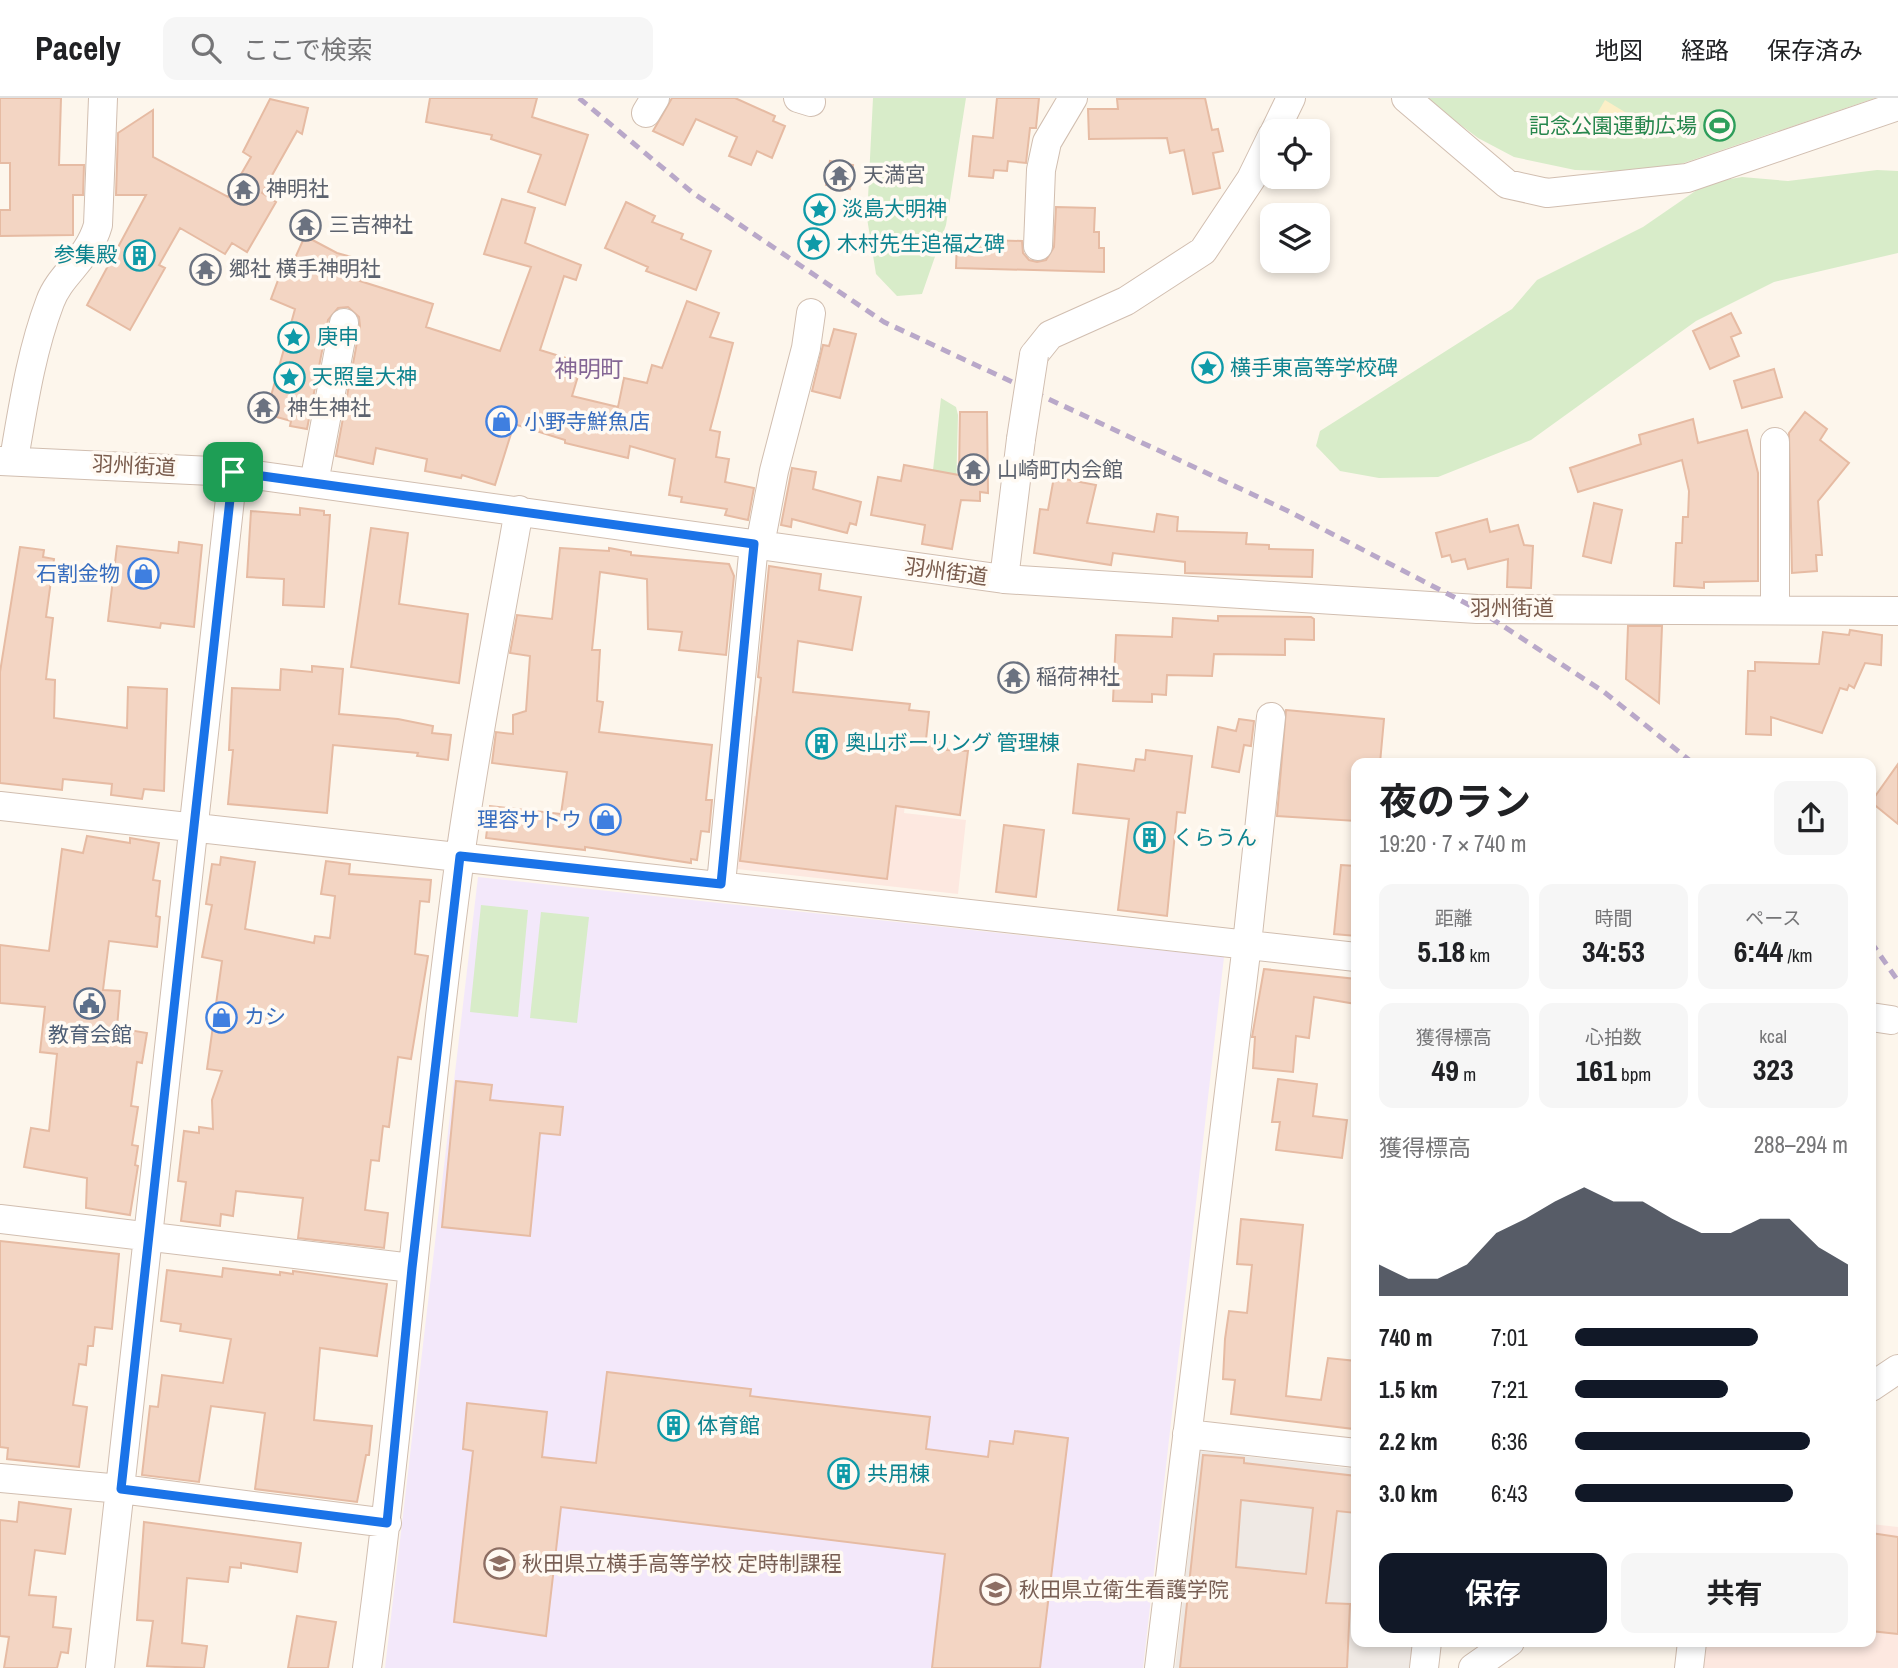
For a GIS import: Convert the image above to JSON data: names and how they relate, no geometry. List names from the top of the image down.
{
  "streets": {
    "street": ["羽州街道"]
  },
  "districts": ["神明町"],
  "places": {
    "sports": ["記念公園運動広場"],
    "temple": [
      "天満宮",
      "神明社",
      "三吉神社",
      "郷社 横手神明社",
      "神生神社",
      "山崎町内会館",
      "稲荷神社"
    ],
    "place": [
      "淡島大明神",
      "木村先生追福之碑",
      "庚申",
      "横手東高等学校碑",
      "天照皇大神"
    ],
    "building": [
      "参集殿",
      "奥山ボーリング 管理棟",
      "くらうん",
      "体育館",
      "共用棟"
    ],
    "shop": [
      "小野寺鮮魚店",
      "石割金物",
      "理容サトウ",
      "カシ"
    ],
    "public building": ["教育会館"],
    "school or university": ["秋田県立横手高等学校 定時制課程", "秋田県立衛生看護学院"]
  },
  "page": {
    "header": "Pacely",
    "search": "ここで検索",
    "nav": ["地図", "経路", "保存済み"],
    "heading": ["夜のラン", "19:20 · 7 × 740 m"],
    "stats": [
      ["距離", "5.18 km"],
      ["時間", "34:53"],
      ["ペース", "6:44 /km"],
      ["獲得標高", "49 m"],
      ["心拍数", "161 bpm"],
      ["kcal", "323"]
    ],
    "chart": ["獲得標高", "288–294 m"],
    "list": [
      {
        "name": "740 m",
        "note": "7:01"
      },
      {
        "name": "1.5 km",
        "note": "7:21"
      },
      {
        "name": "2.2 km",
        "note": "6:36"
      },
      {
        "name": "3.0 km",
        "note": "6:43"
      }
    ],
    "buttons": ["保存", "共有"]
  }
}
